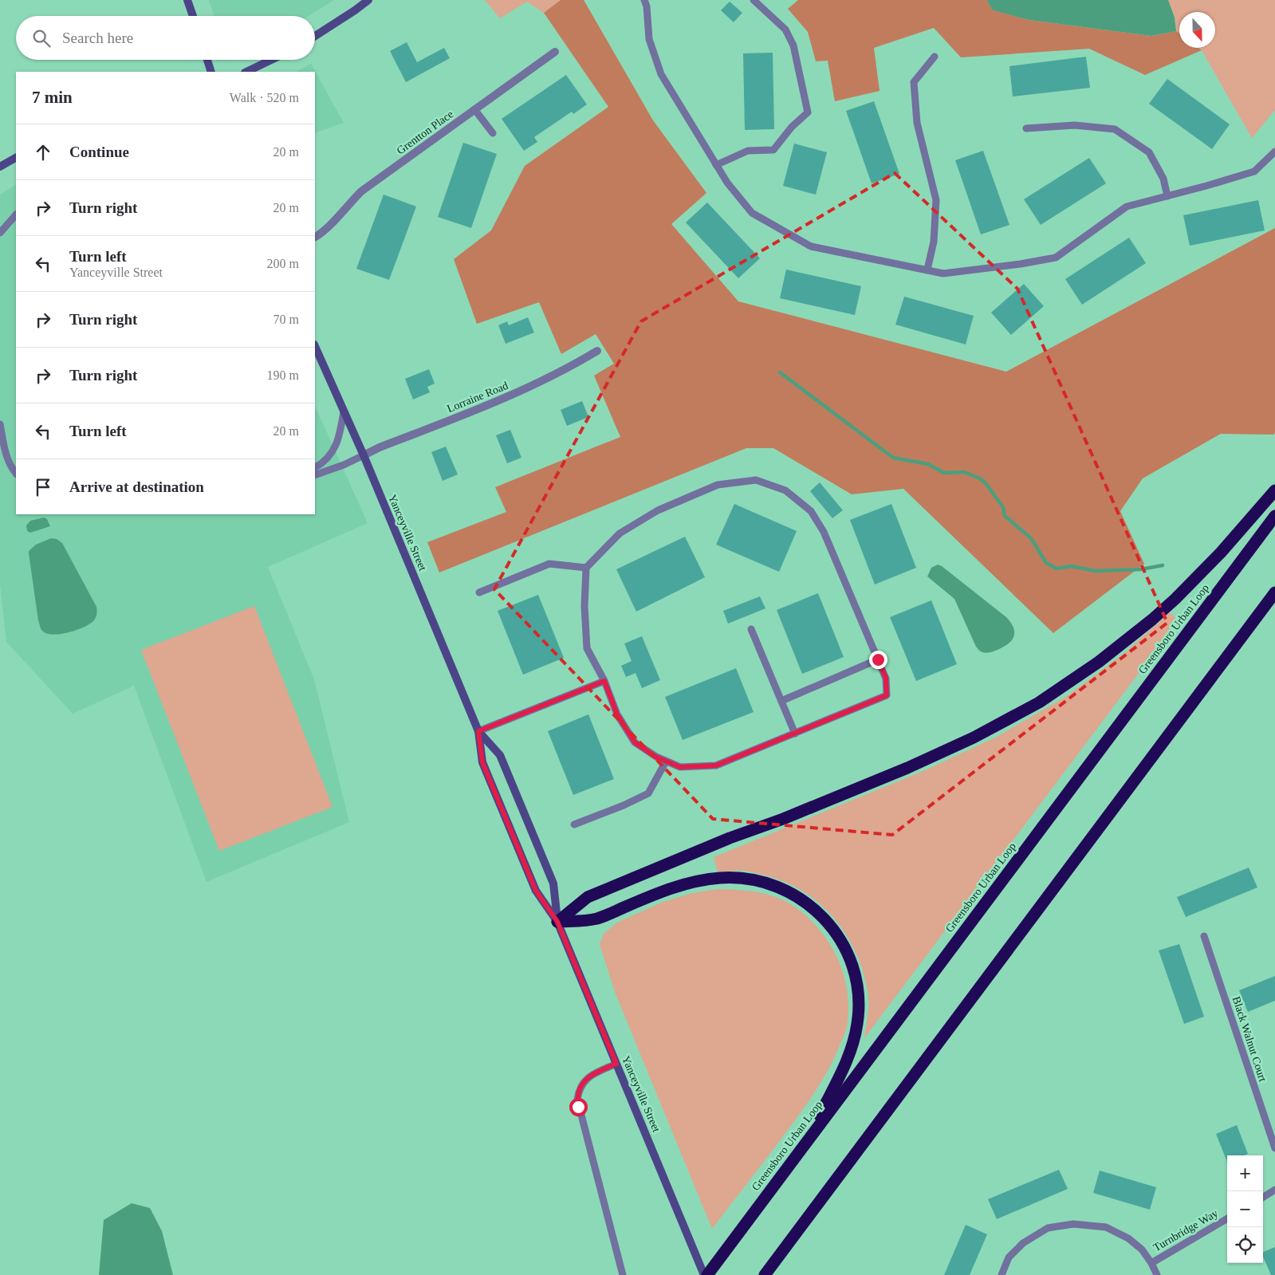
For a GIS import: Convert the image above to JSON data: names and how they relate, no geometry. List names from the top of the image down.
{
  "streets": {
    "highway": ["Greensboro Urban Loop"],
    "main road": ["Yanceyville Street"],
    "street": ["Grentton Place", "Lorraine Road"],
    "lane": ["Black Walnut Court", "Turnbridge Way"]
  },
  "crossings": [
    ["Lorraine Road", "Yanceyville Street"],
    ["Yanceyville Street", "Greensboro Urban Loop"]
  ],
  "north": "bottom",
  "page": {
    "search": "Search here",
    "heading": ["7 min", "Walk · 520 m"],
    "list": [
      ["Continue", "20 m"],
      ["Turn right", "20 m"],
      ["Turn left", "Yanceyville Street", "200 m"],
      ["Turn right", "70 m"],
      ["Turn right", "190 m"],
      ["Turn left", "20 m"],
      "Arrive at destination"
    ],
    "map_buttons": ["+", "−"]
  }
}
